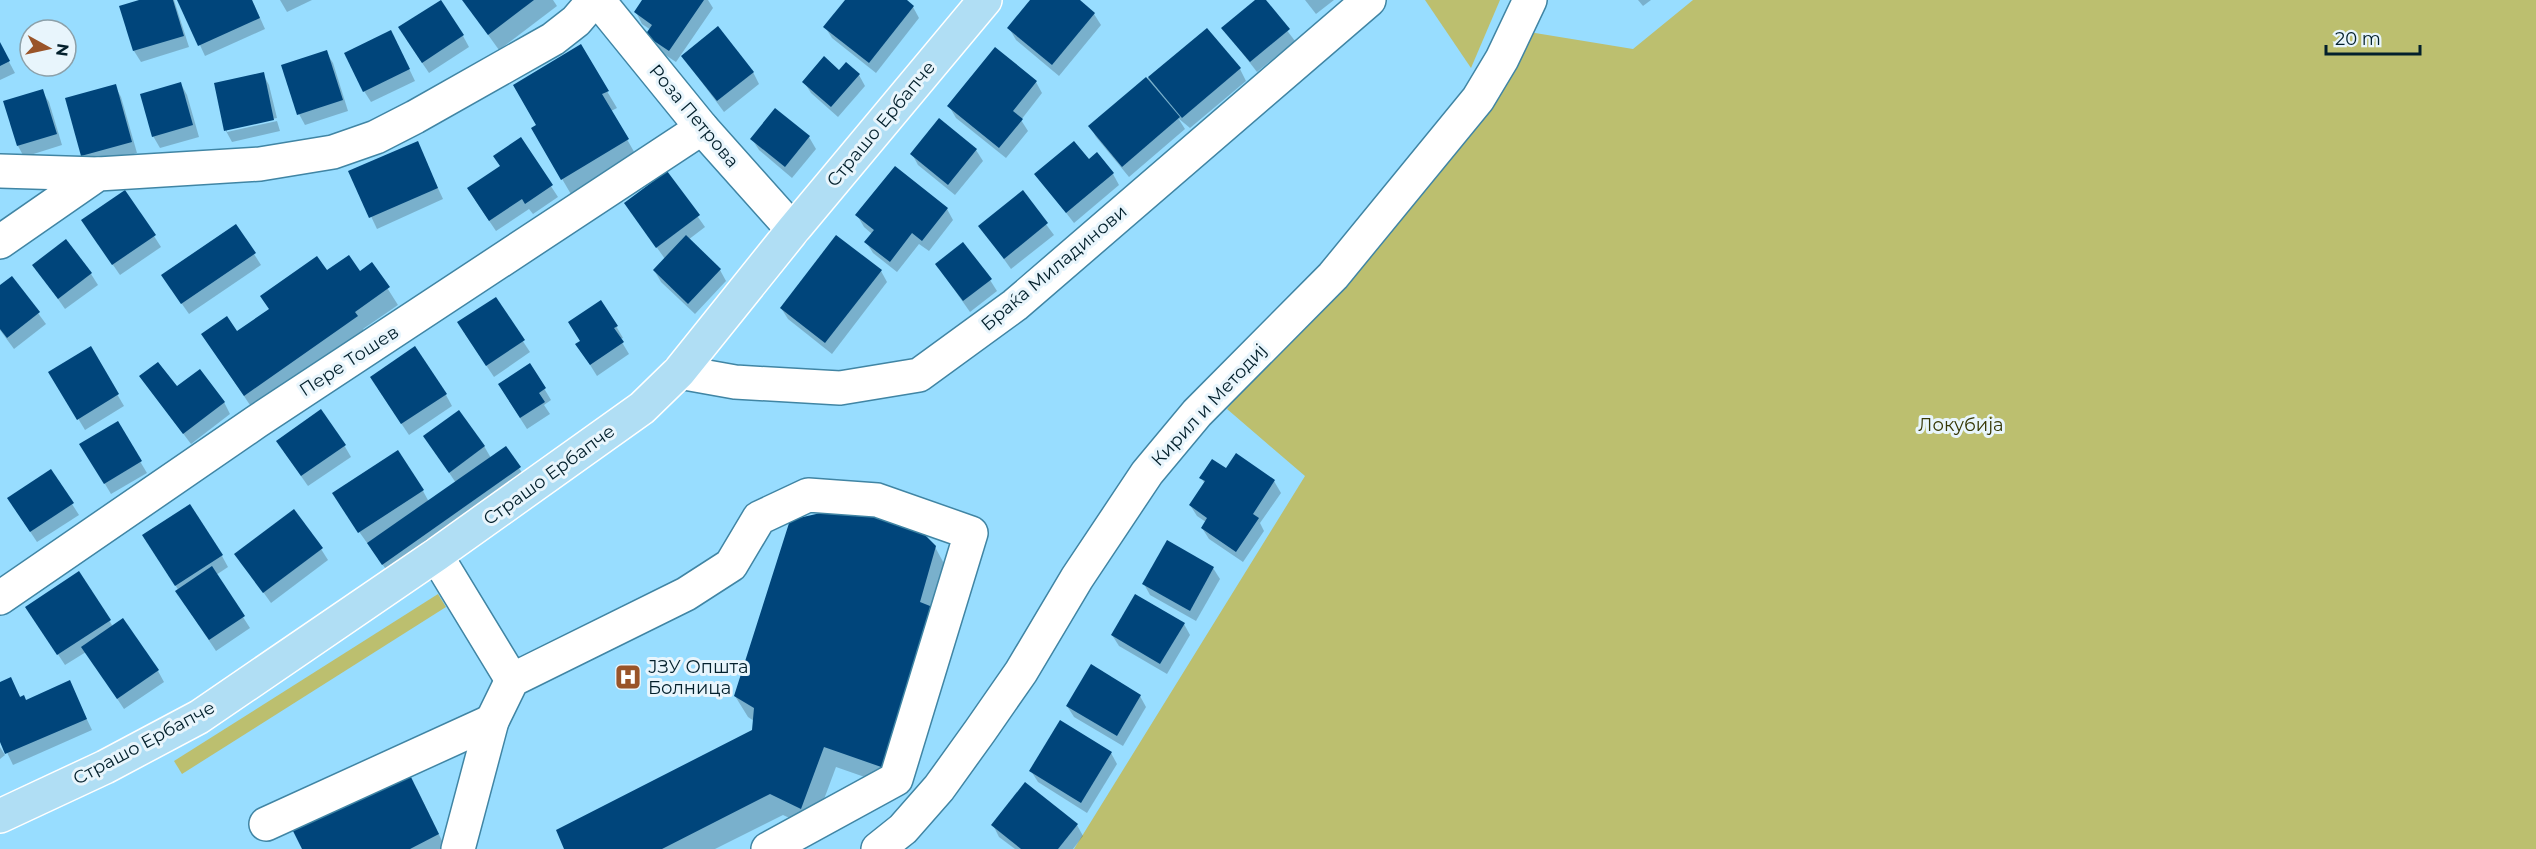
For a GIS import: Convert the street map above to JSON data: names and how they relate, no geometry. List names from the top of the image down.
{
  "streets": {
    "main road": ["Страшо Ербапче"],
    "street": [
      "Роза Петрова",
      "Браќа Миладинови",
      "Пере Тошев",
      "Кирил и Методиј"
    ]
  },
  "crossings": [
    ["Роза Петрова", "Страшо Ербапче"],
    ["Роза Петрова", "Пере Тошев"],
    ["Страшо Ербапче", "Браќа Миладинови"]
  ],
  "parks": ["Локубија"],
  "places": {
    "hospital": ["ЈЗУ Општа Болница"]
  },
  "scale_bar": "20 m",
  "north": "right"
}
